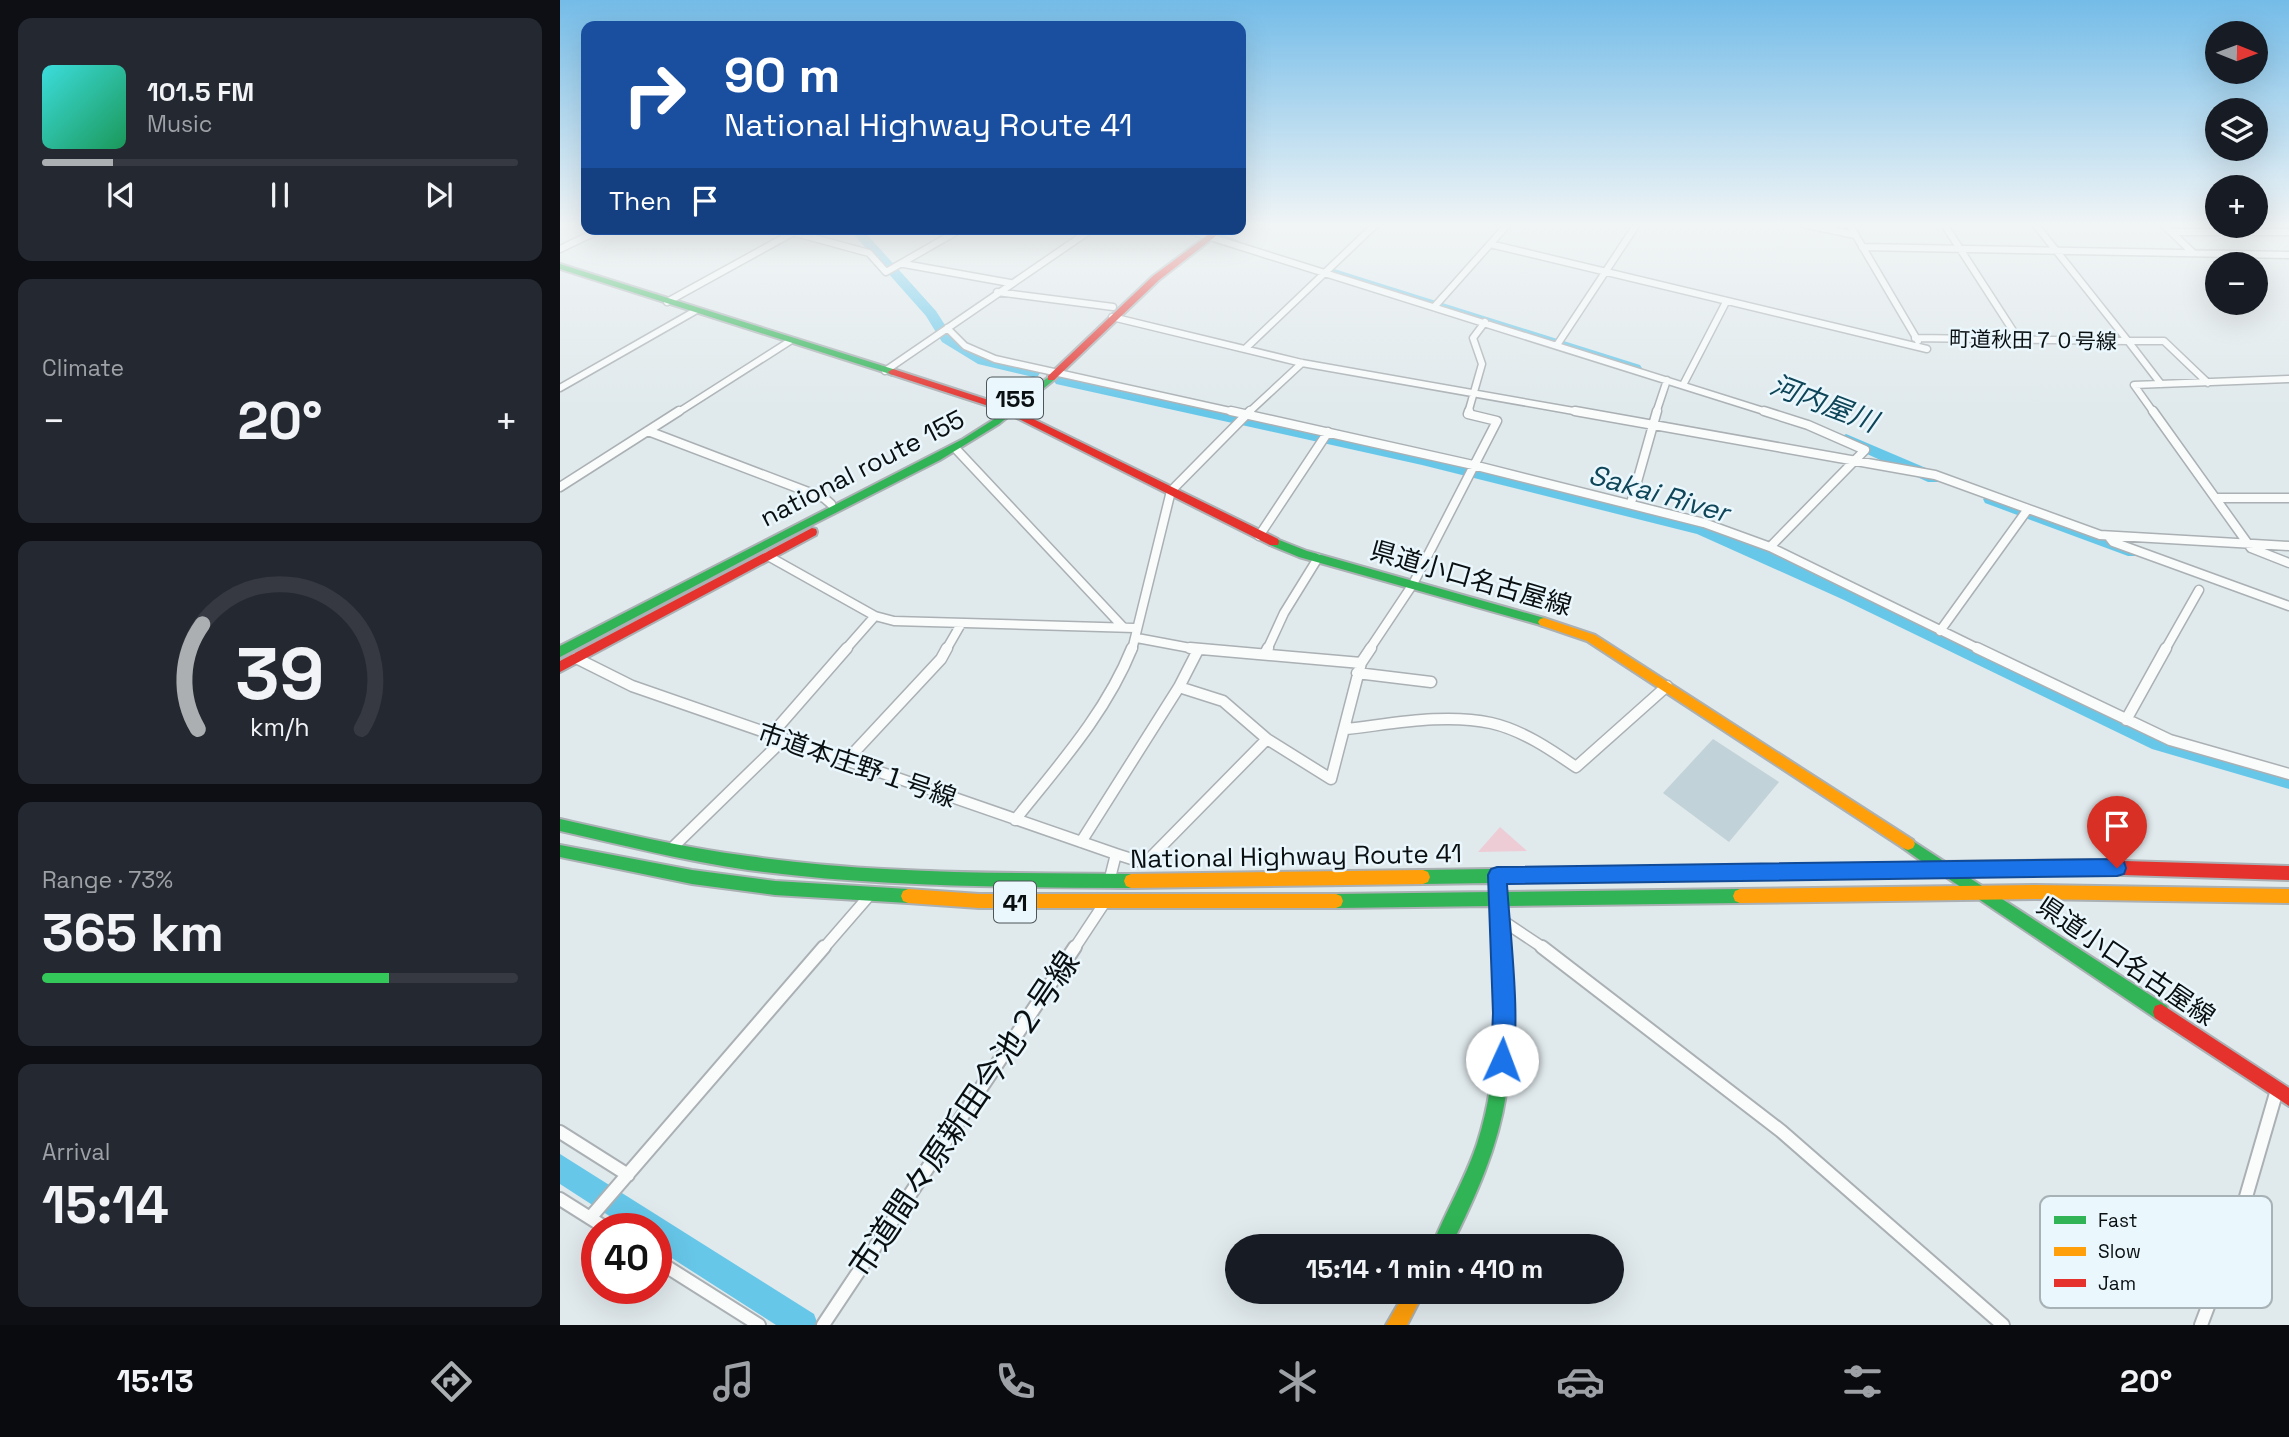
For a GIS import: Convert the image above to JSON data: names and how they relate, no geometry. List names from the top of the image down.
{
  "streets": {
    "main road": [
      "155",
      "national route 155",
      "県道小口名古屋線",
      "National Highway Route 41",
      "41"
    ],
    "street": ["町道秋田７０号線", "市道本庄野１号線", "市道間々原新田今池２号線"]
  },
  "crossings": [
    ["155", "national route 155"],
    ["155", "市道本庄野１号線"],
    ["national route 155", "県道小口名古屋線"],
    ["県道小口名古屋線", "National Highway Route 41"],
    ["National Highway Route 41", "市道間々原新田今池２号線"]
  ],
  "water": ["河内屋川", "Sakai River"],
  "legend": ["Fast", "Slow", "Jam"],
  "north": "right",
  "page": {
    "map_buttons": ["+", "−"],
    "turn": ["90 m", "National Highway Route 41"],
    "song": ["101.5 FM", "Music"],
    "then": "Then",
    "tile": [
      "Climate",
      ["Range · 73%", "365 km"],
      ["Arrival", "15:14"]
    ],
    "heat": ["−", "20°", "+"],
    "limit": "40",
    "trip": "15:14 · 1 min · 410 m",
    "tabs": ["15:13", "20°"],
    "gauge": ["39", "km/h"]
  }
}
